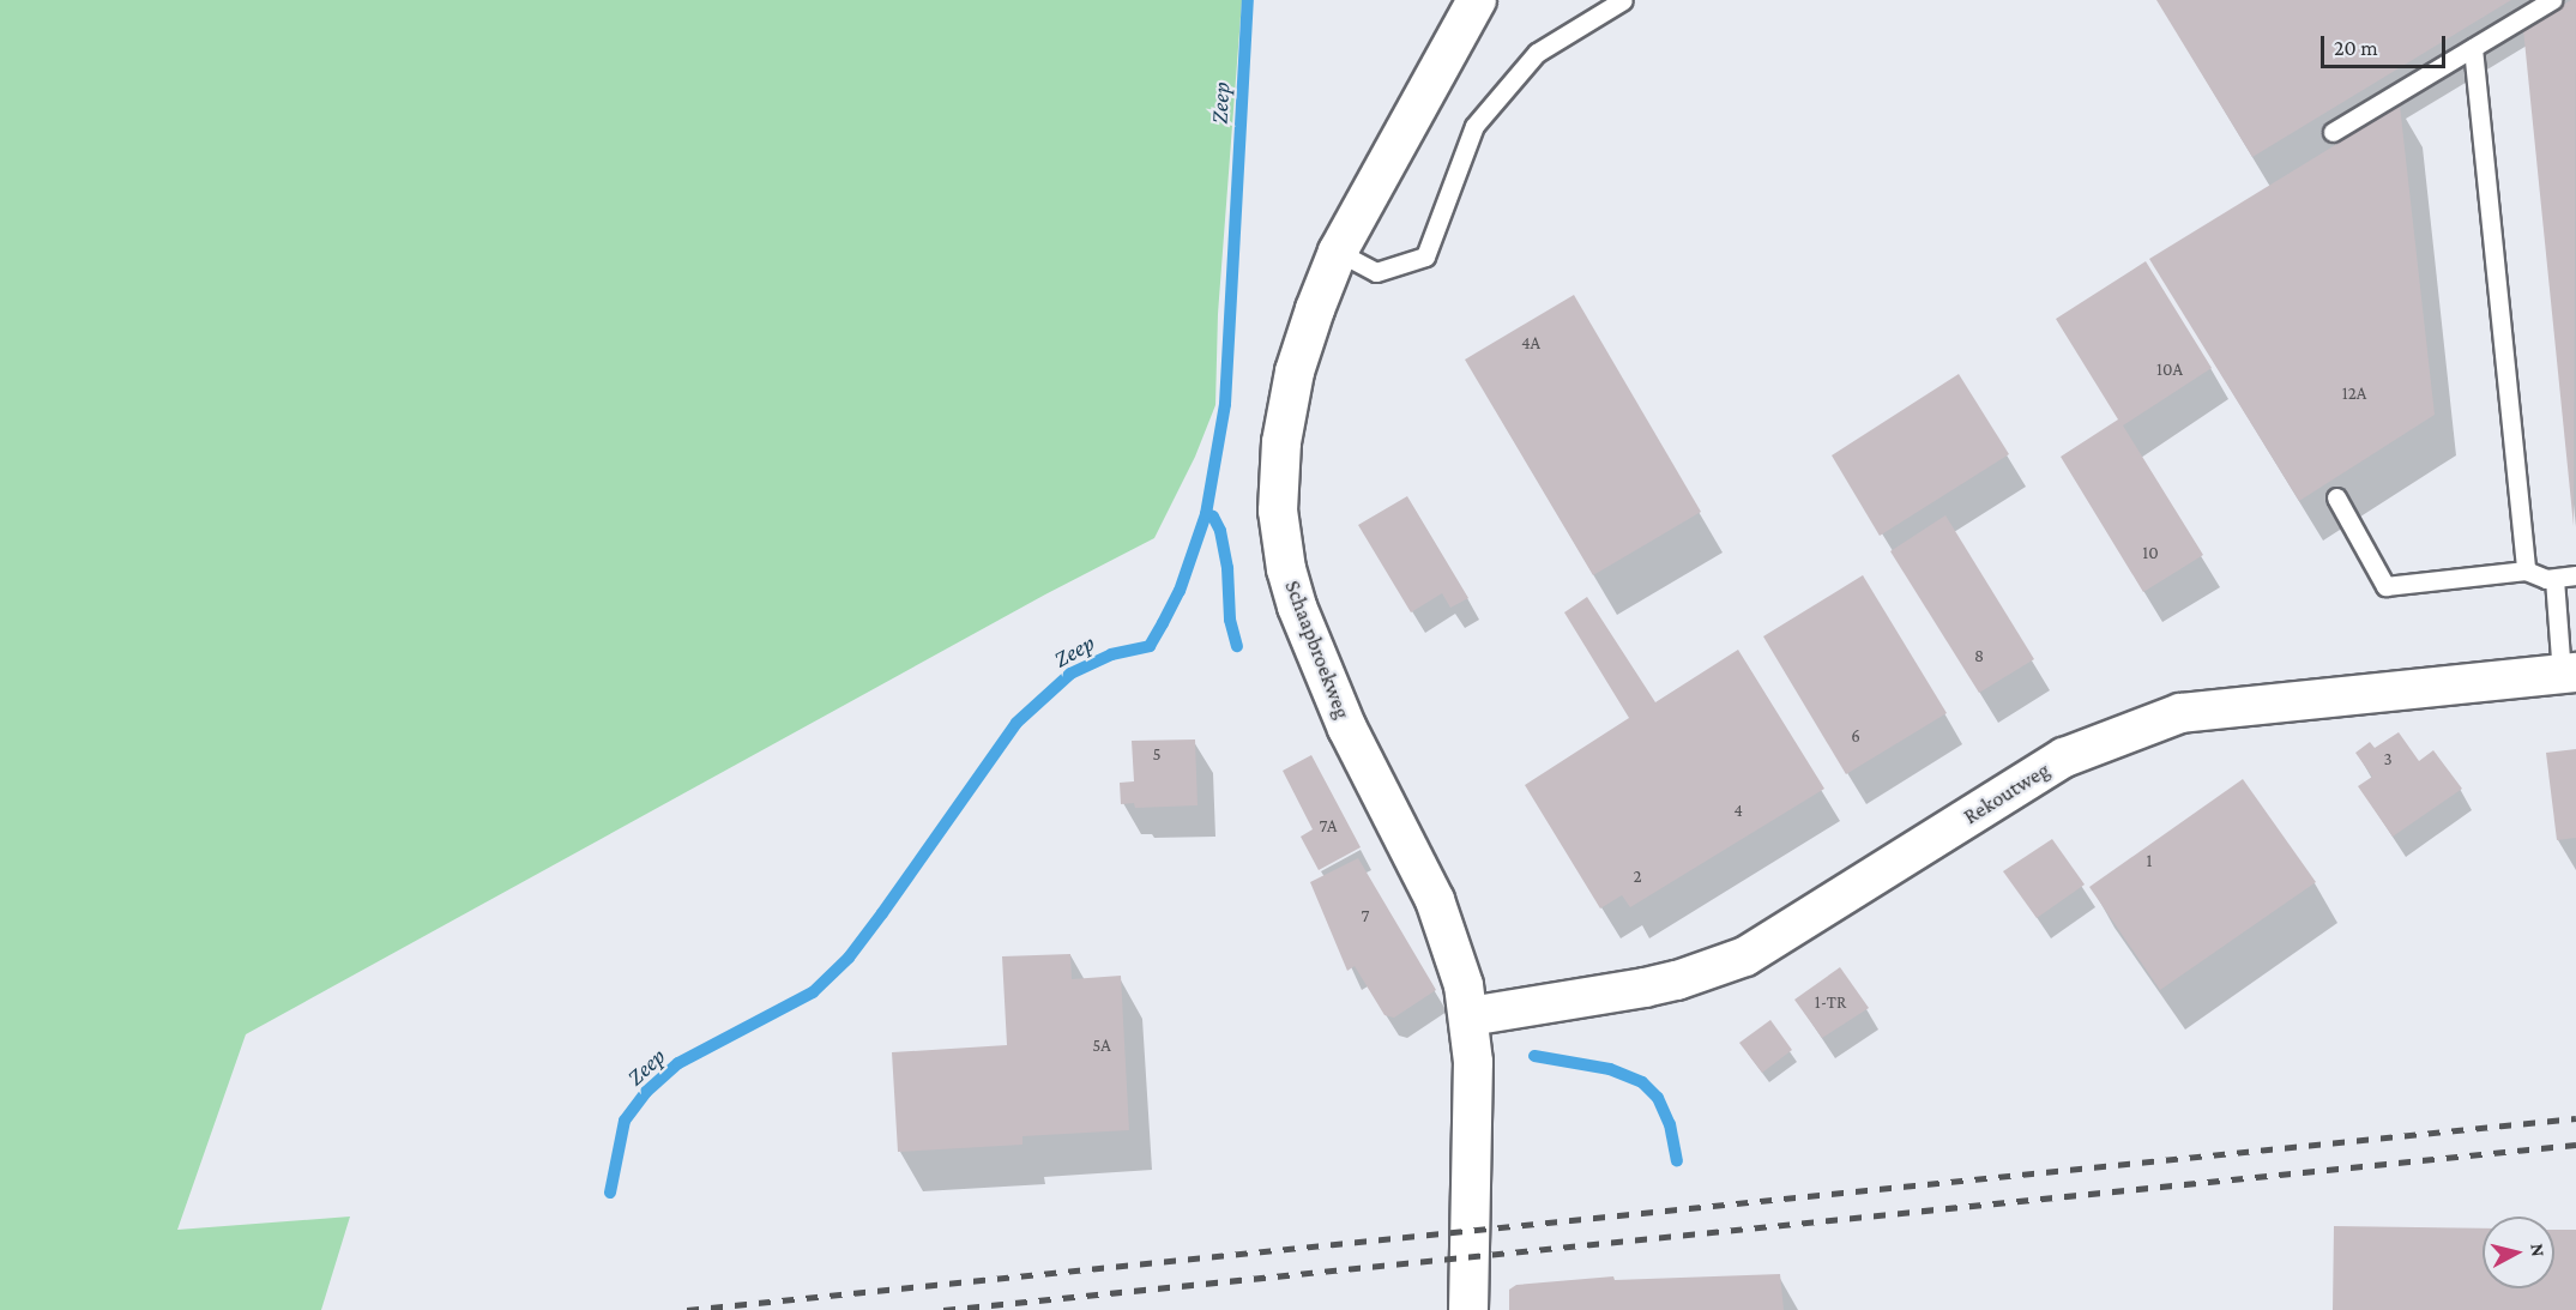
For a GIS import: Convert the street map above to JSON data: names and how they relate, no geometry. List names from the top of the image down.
{
  "streets": {
    "street": ["Schaapbroekweg", "Rekoutweg"]
  },
  "crossings": [
    ["Schaapbroekweg", "Rekoutweg"]
  ],
  "water": ["Zeep"],
  "house_numbers": [
    "4A",
    "10A",
    "12A",
    "10",
    "8",
    "6",
    "5",
    "3",
    "4",
    "7A",
    "1",
    "2",
    "7",
    "1-TR",
    "5A"
  ],
  "scale_bar": "20 m",
  "north": "right"
}
